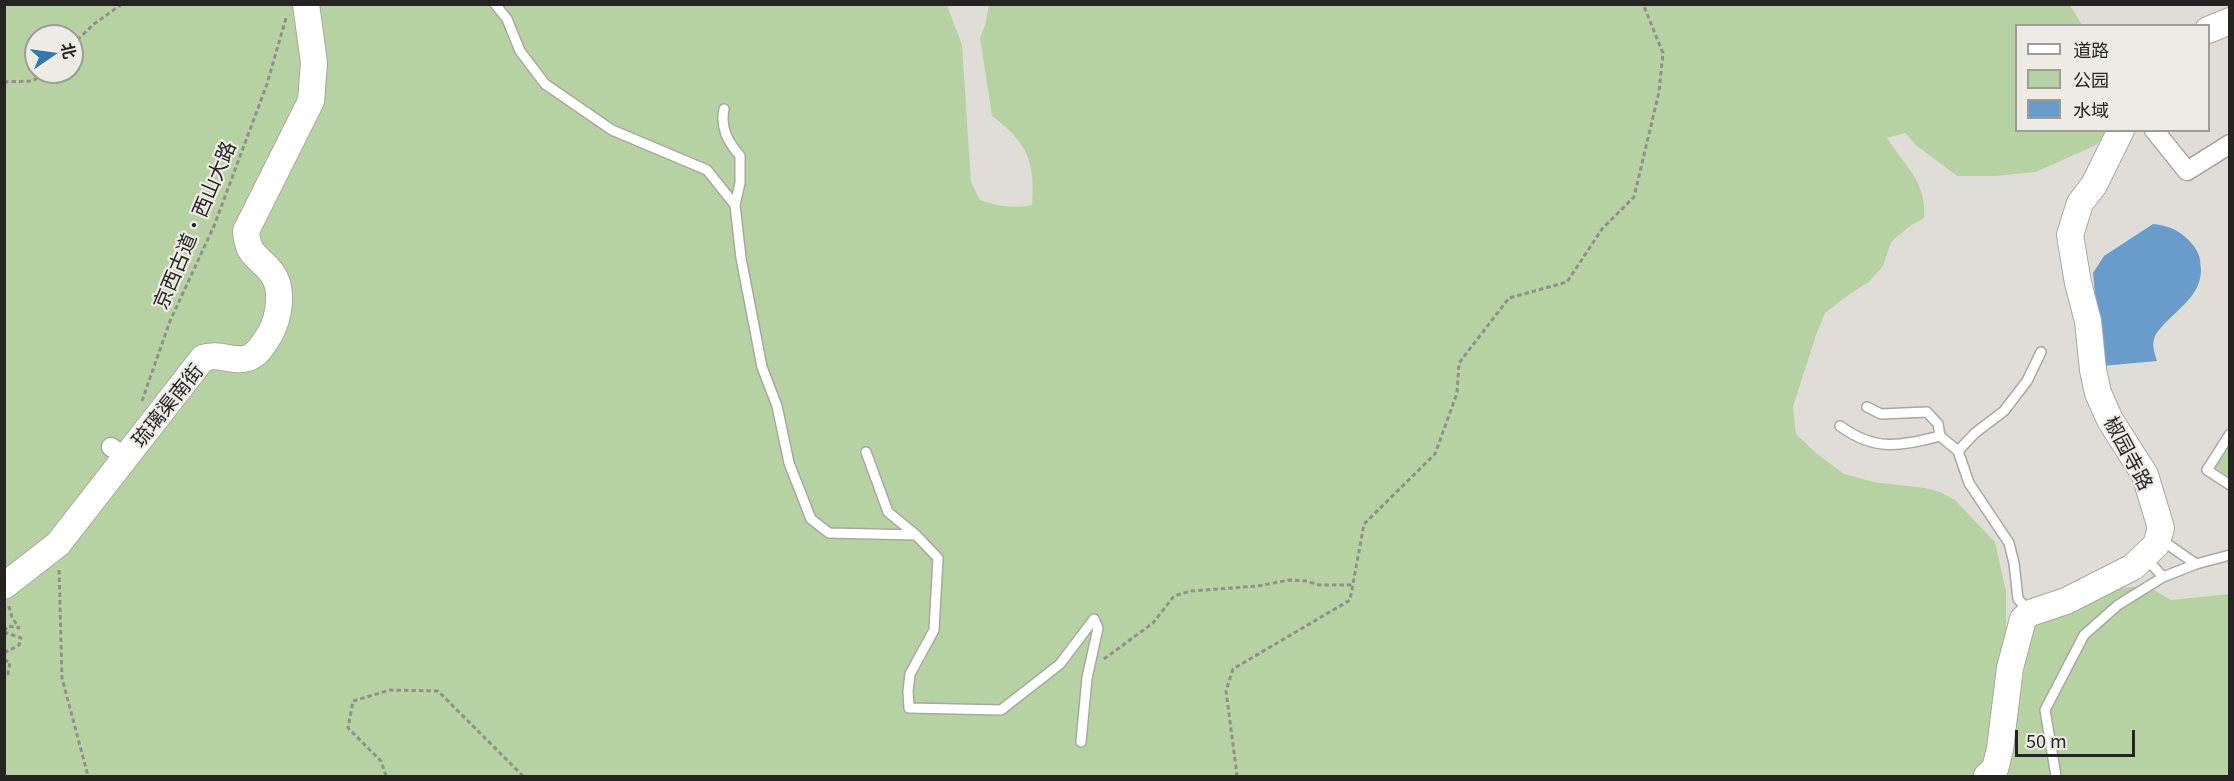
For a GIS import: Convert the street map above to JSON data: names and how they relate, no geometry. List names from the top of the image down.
{
  "streets": {
    "street": ["琉璃渠南街", "椒园寺路"],
    "path": ["京西古道·西山大路"]
  },
  "crossings": [
    ["京西古道·西山大路", "琉璃渠南街"]
  ],
  "legend": ["道路", "公园", "水域"],
  "scale_bar": "50 m",
  "north": "right"
}
